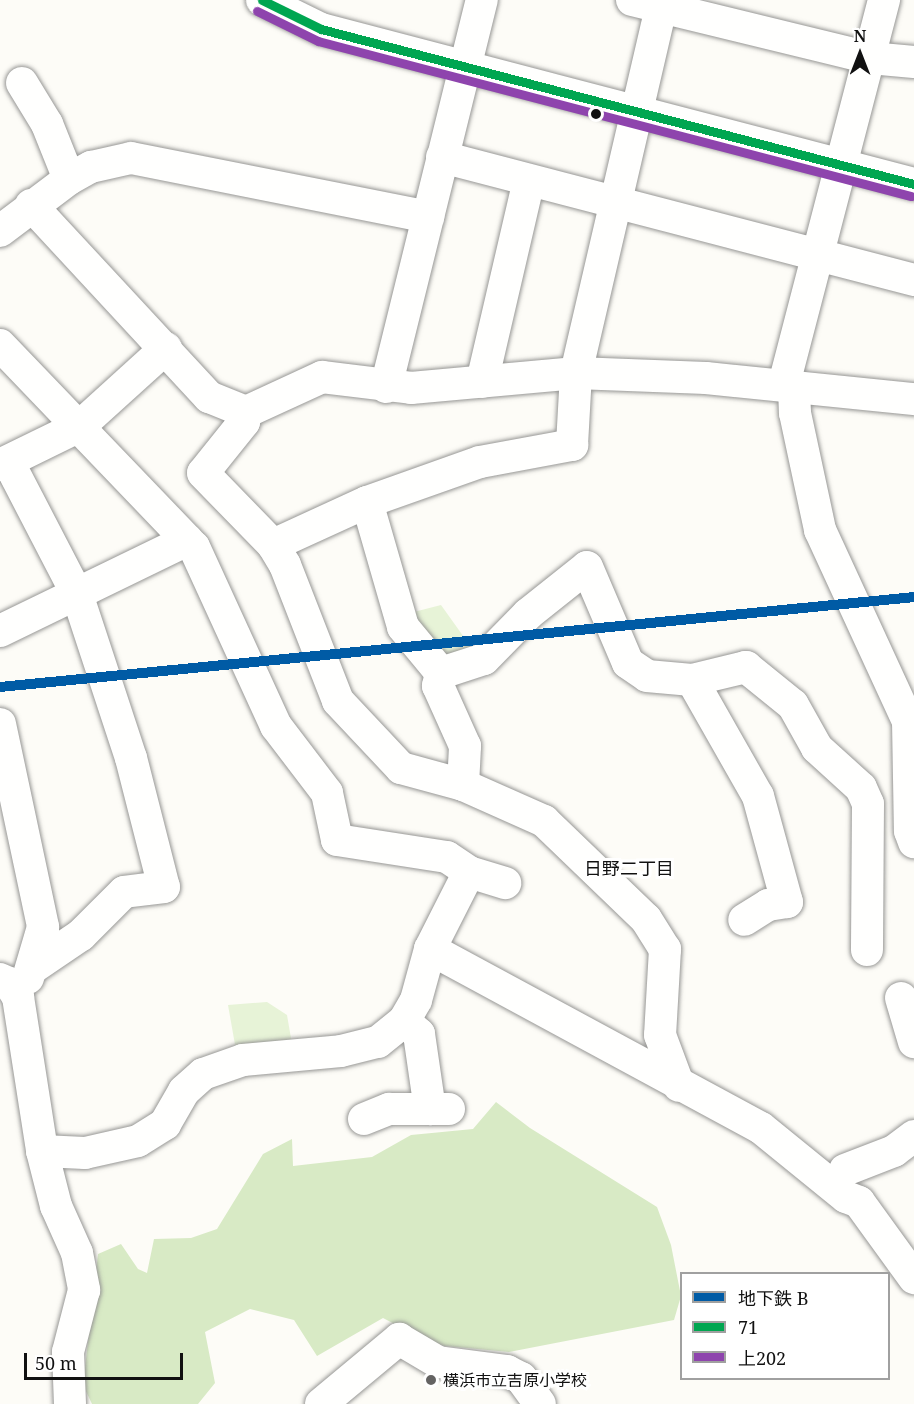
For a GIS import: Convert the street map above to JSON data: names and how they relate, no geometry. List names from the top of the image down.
{
  "districts": ["日野二丁目"],
  "places": ["横浜市立吉原小学校"],
  "lines": ["transit line 71", "transit line 上202", "metro line B"],
  "legend": ["地下鉄 B", "71", "上202"],
  "scale_bar": "50 m",
  "north": "top"
}
